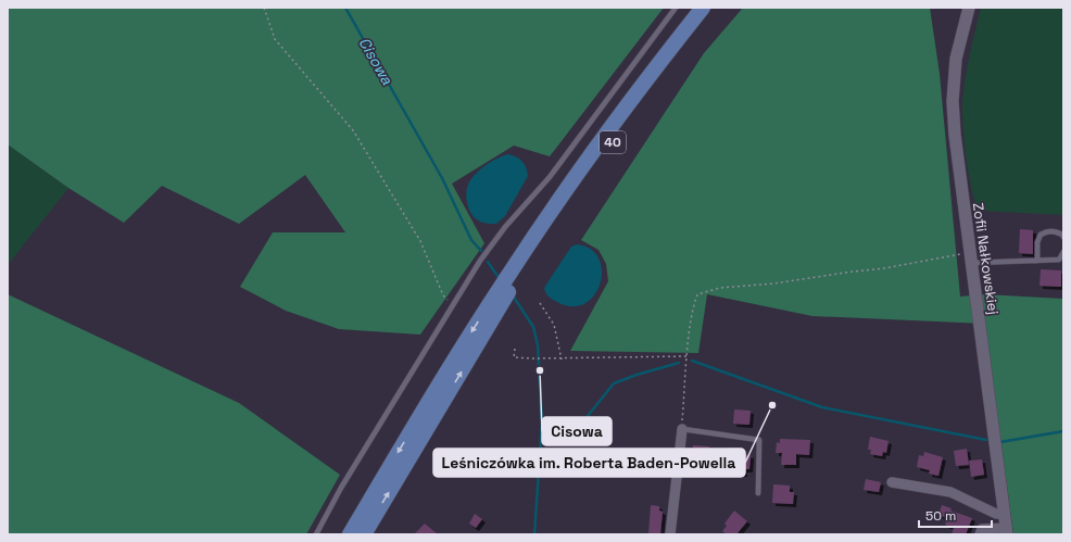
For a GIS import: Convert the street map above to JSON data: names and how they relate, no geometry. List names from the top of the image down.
{
  "streets": {
    "main road": ["40"],
    "street": ["Zofii Nałkowskiej"]
  },
  "water": ["Cisowa"],
  "places": ["Cisowa", "Leśniczówka im. Roberta Baden-Powella"],
  "scale_bar": "50 m"
}
